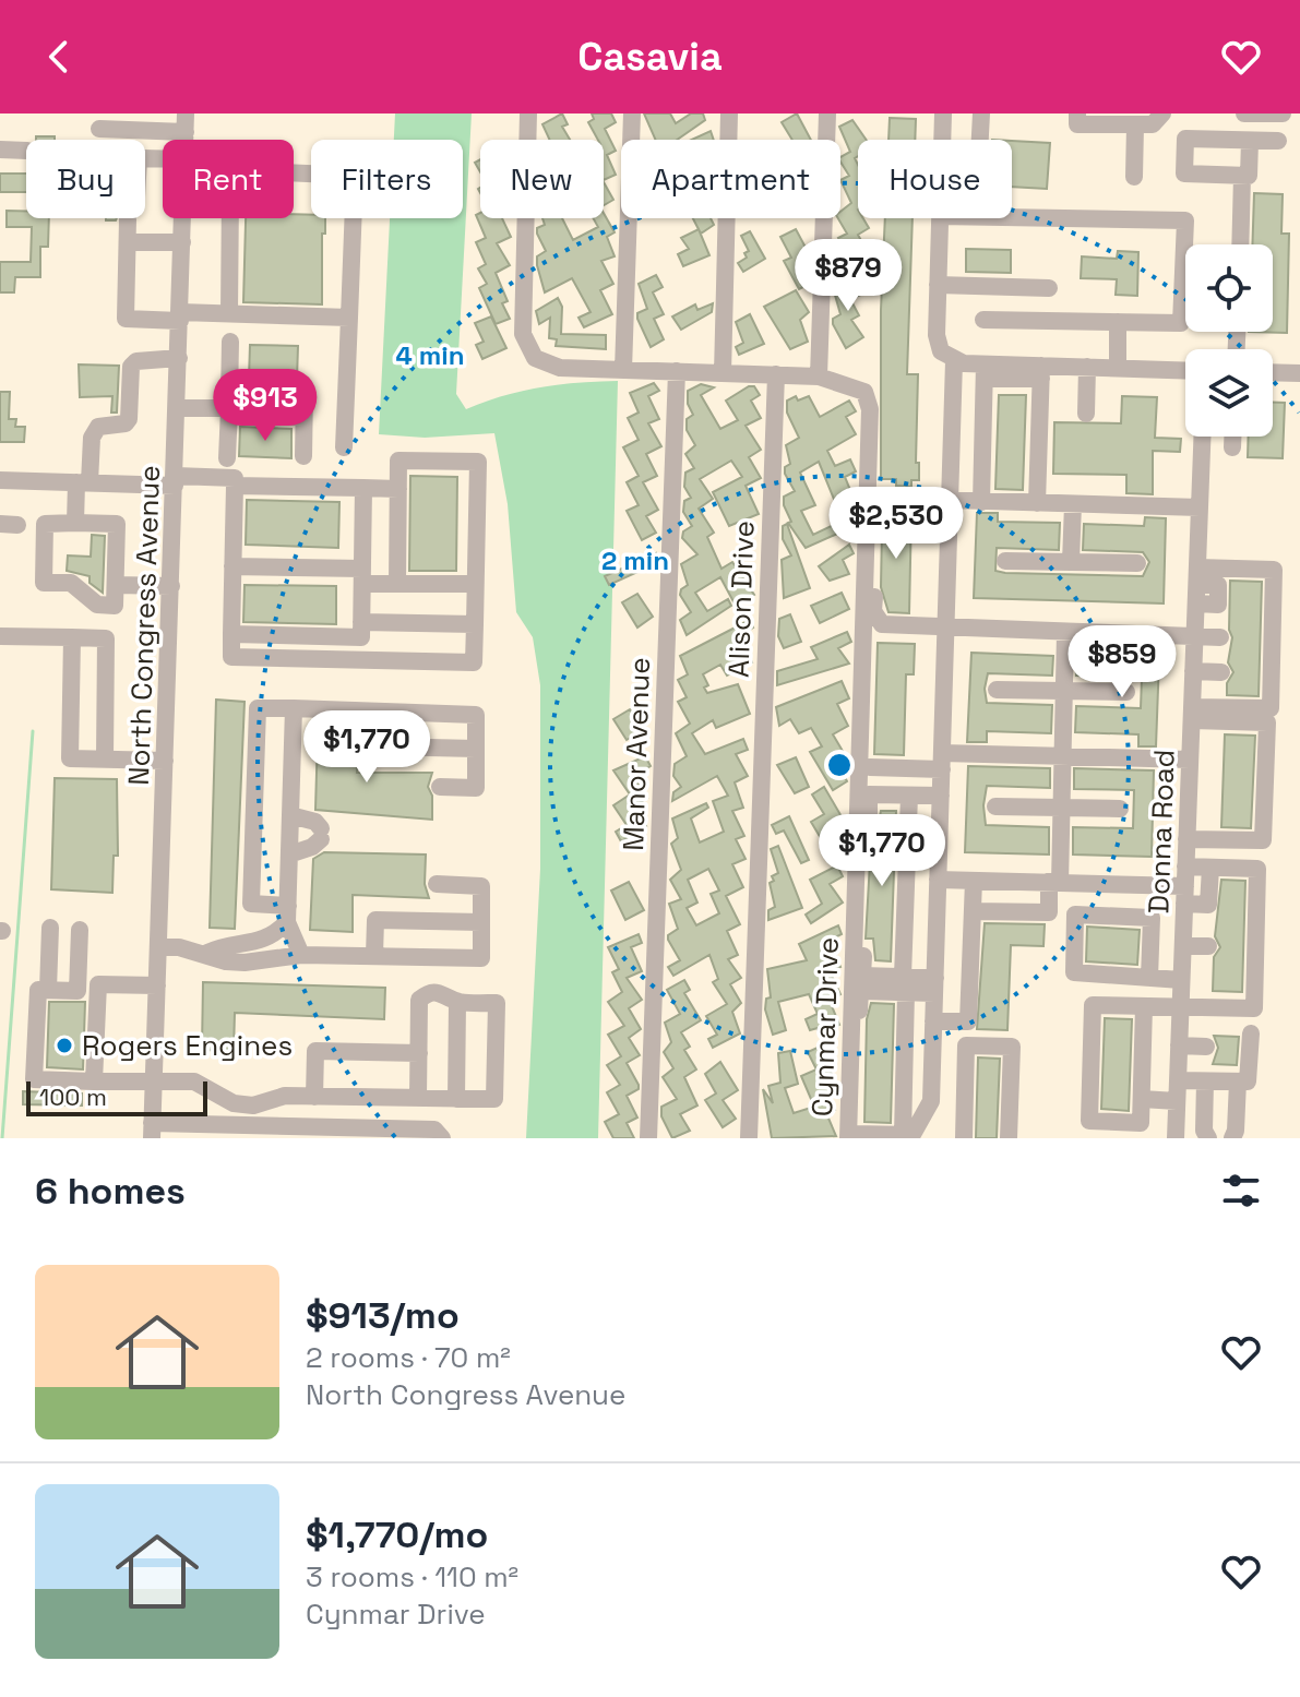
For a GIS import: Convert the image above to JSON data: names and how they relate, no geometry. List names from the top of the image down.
{
  "streets": {
    "street": [
      "Alison Drive",
      "North Congress Avenue",
      "Manor Avenue",
      "Donna Road",
      "Cynmar Drive"
    ]
  },
  "places": ["Rogers Engines"],
  "scale_bar": "100 m",
  "page": {
    "header": "Casavia",
    "chip": [
      "Buy",
      "Rent",
      "Filters",
      "New",
      "Apartment",
      "House"
    ],
    "price": [
      "$879",
      "$913",
      "$2,530",
      "$859",
      "$1,770",
      "$1,770"
    ],
    "scale": "100 m",
    "heading": "6 homes",
    "list": [
      {
        "name": "$913/mo",
        "note": "2 rooms · 70 m² · North Congress Avenue"
      },
      {
        "name": "$1,770/mo",
        "note": "3 rooms · 110 m² · Cynmar Drive"
      }
    ]
  },
  "rings": ["4 min", "2 min"]
}
